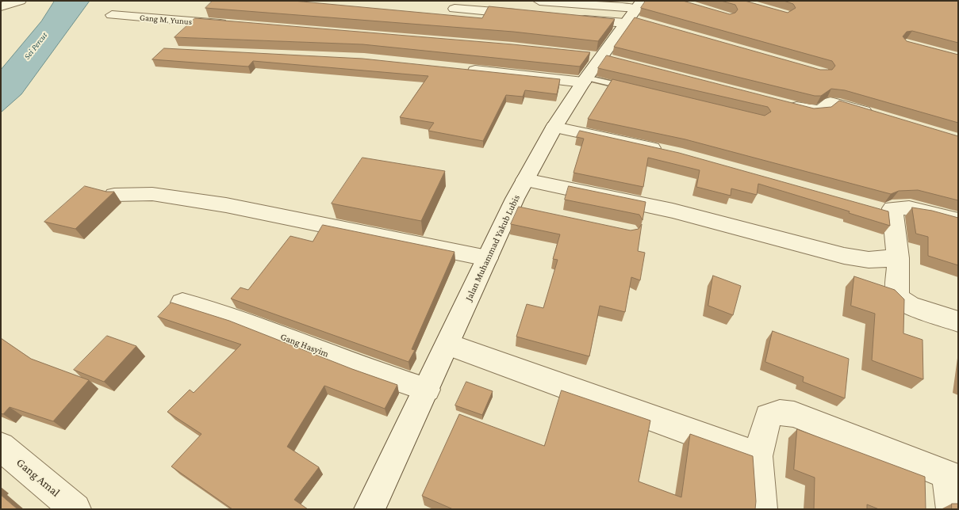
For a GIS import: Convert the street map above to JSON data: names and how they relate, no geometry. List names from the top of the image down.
{
  "streets": {
    "street": [
      "Gang M. Yunus",
      "Jalan Muhammad Yakub Lubis",
      "Gang Hasyim",
      "Gang Amal"
    ]
  },
  "crossings": [
    ["Jalan Muhammad Yakub Lubis", "Gang Hasyim"]
  ],
  "water": ["Sei Percut"]
}
